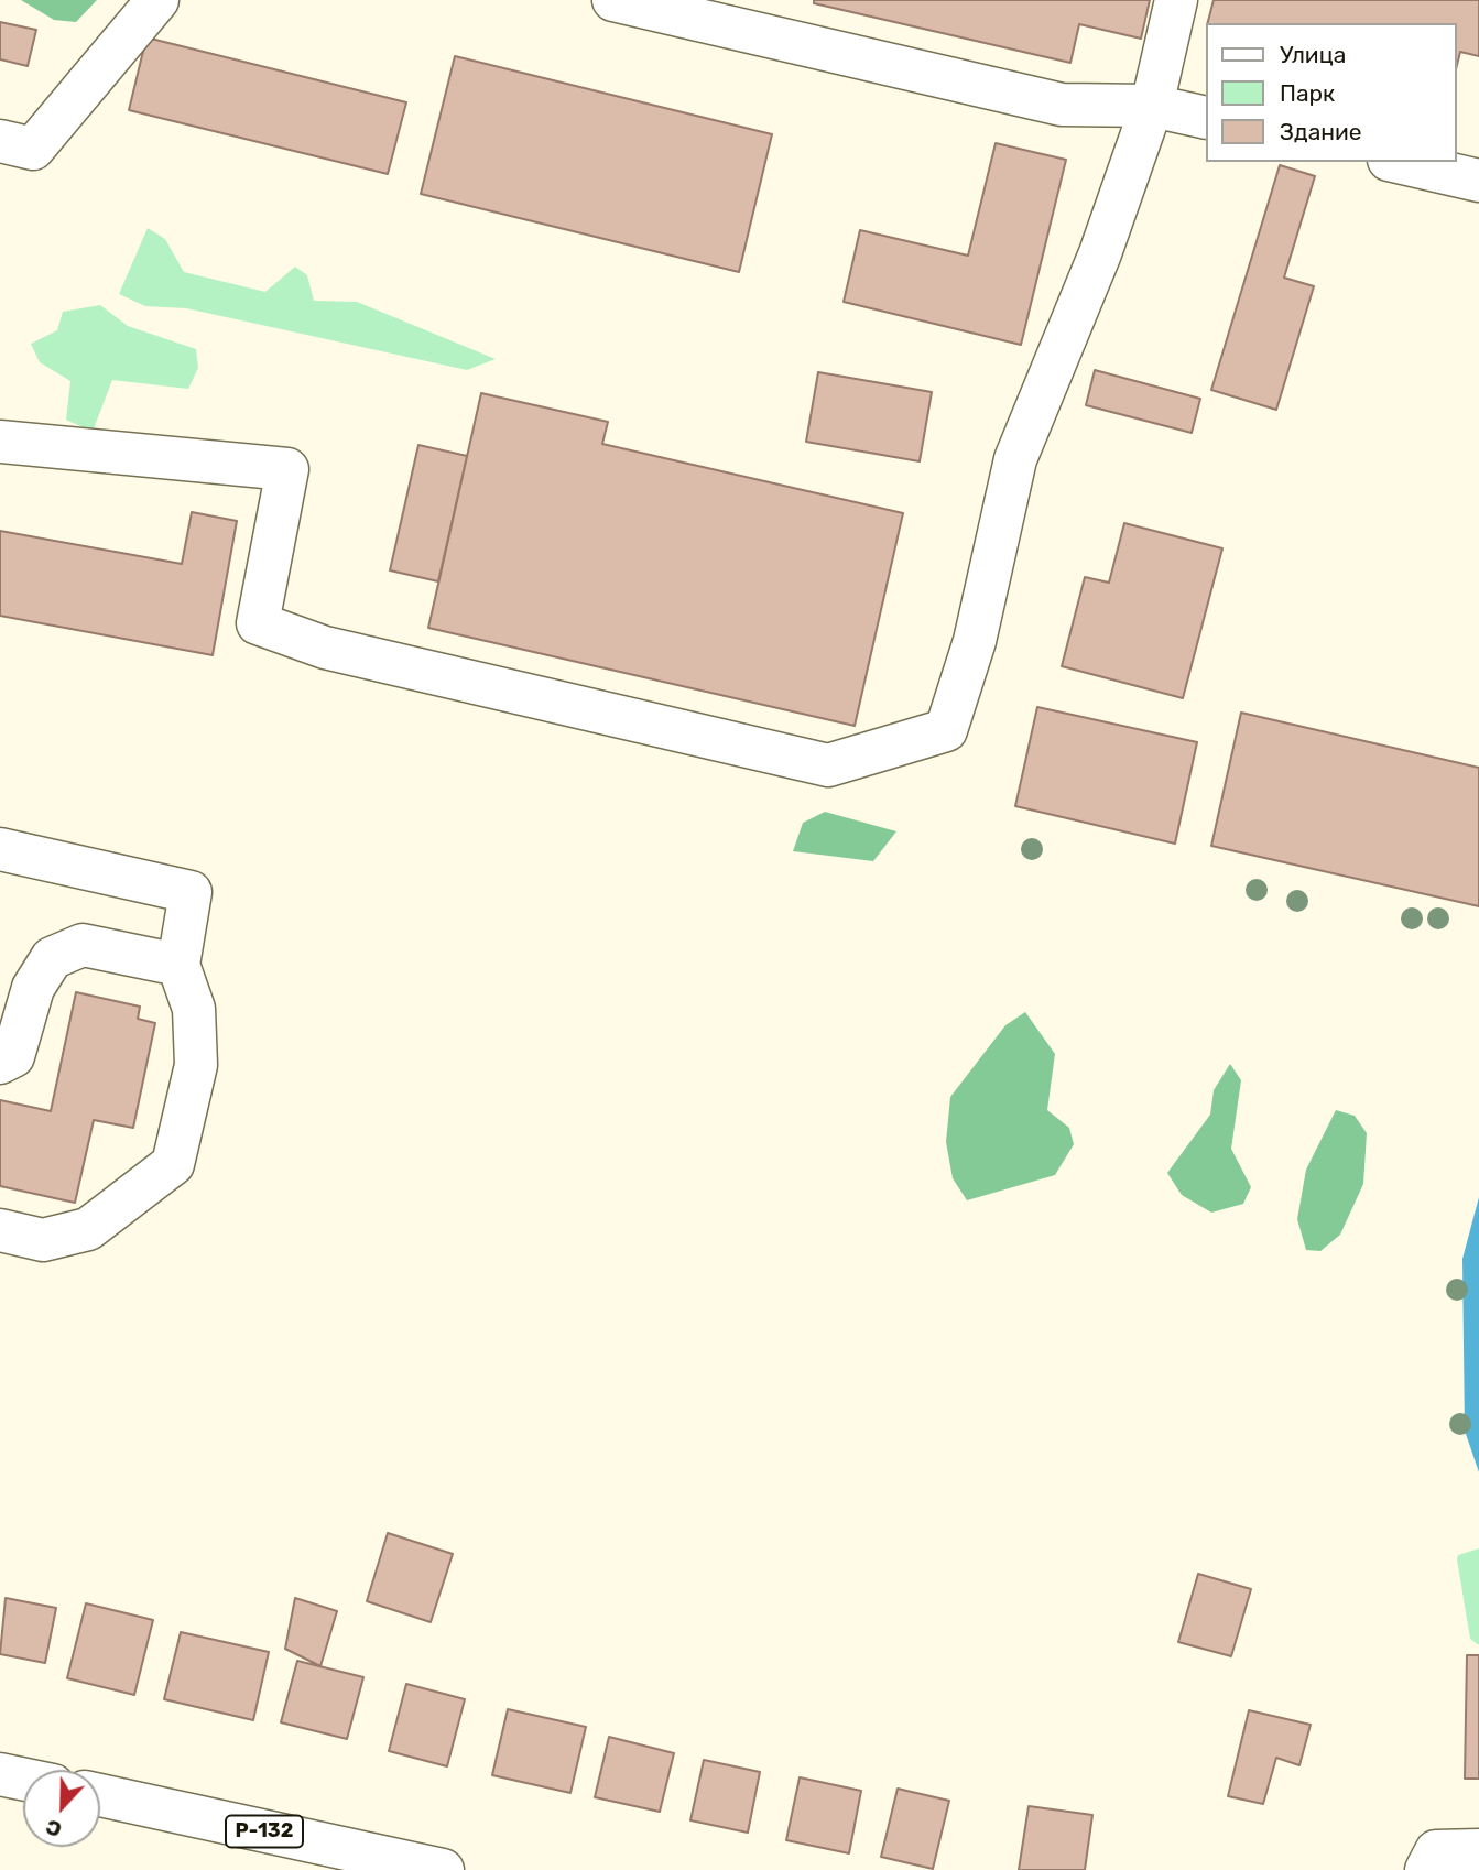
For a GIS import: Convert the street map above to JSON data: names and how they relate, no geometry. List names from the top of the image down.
{
  "streets": {
    "main road": ["Р-132"]
  },
  "legend": ["Улица", "Парк", "Здание"],
  "north": "bottom"
}
